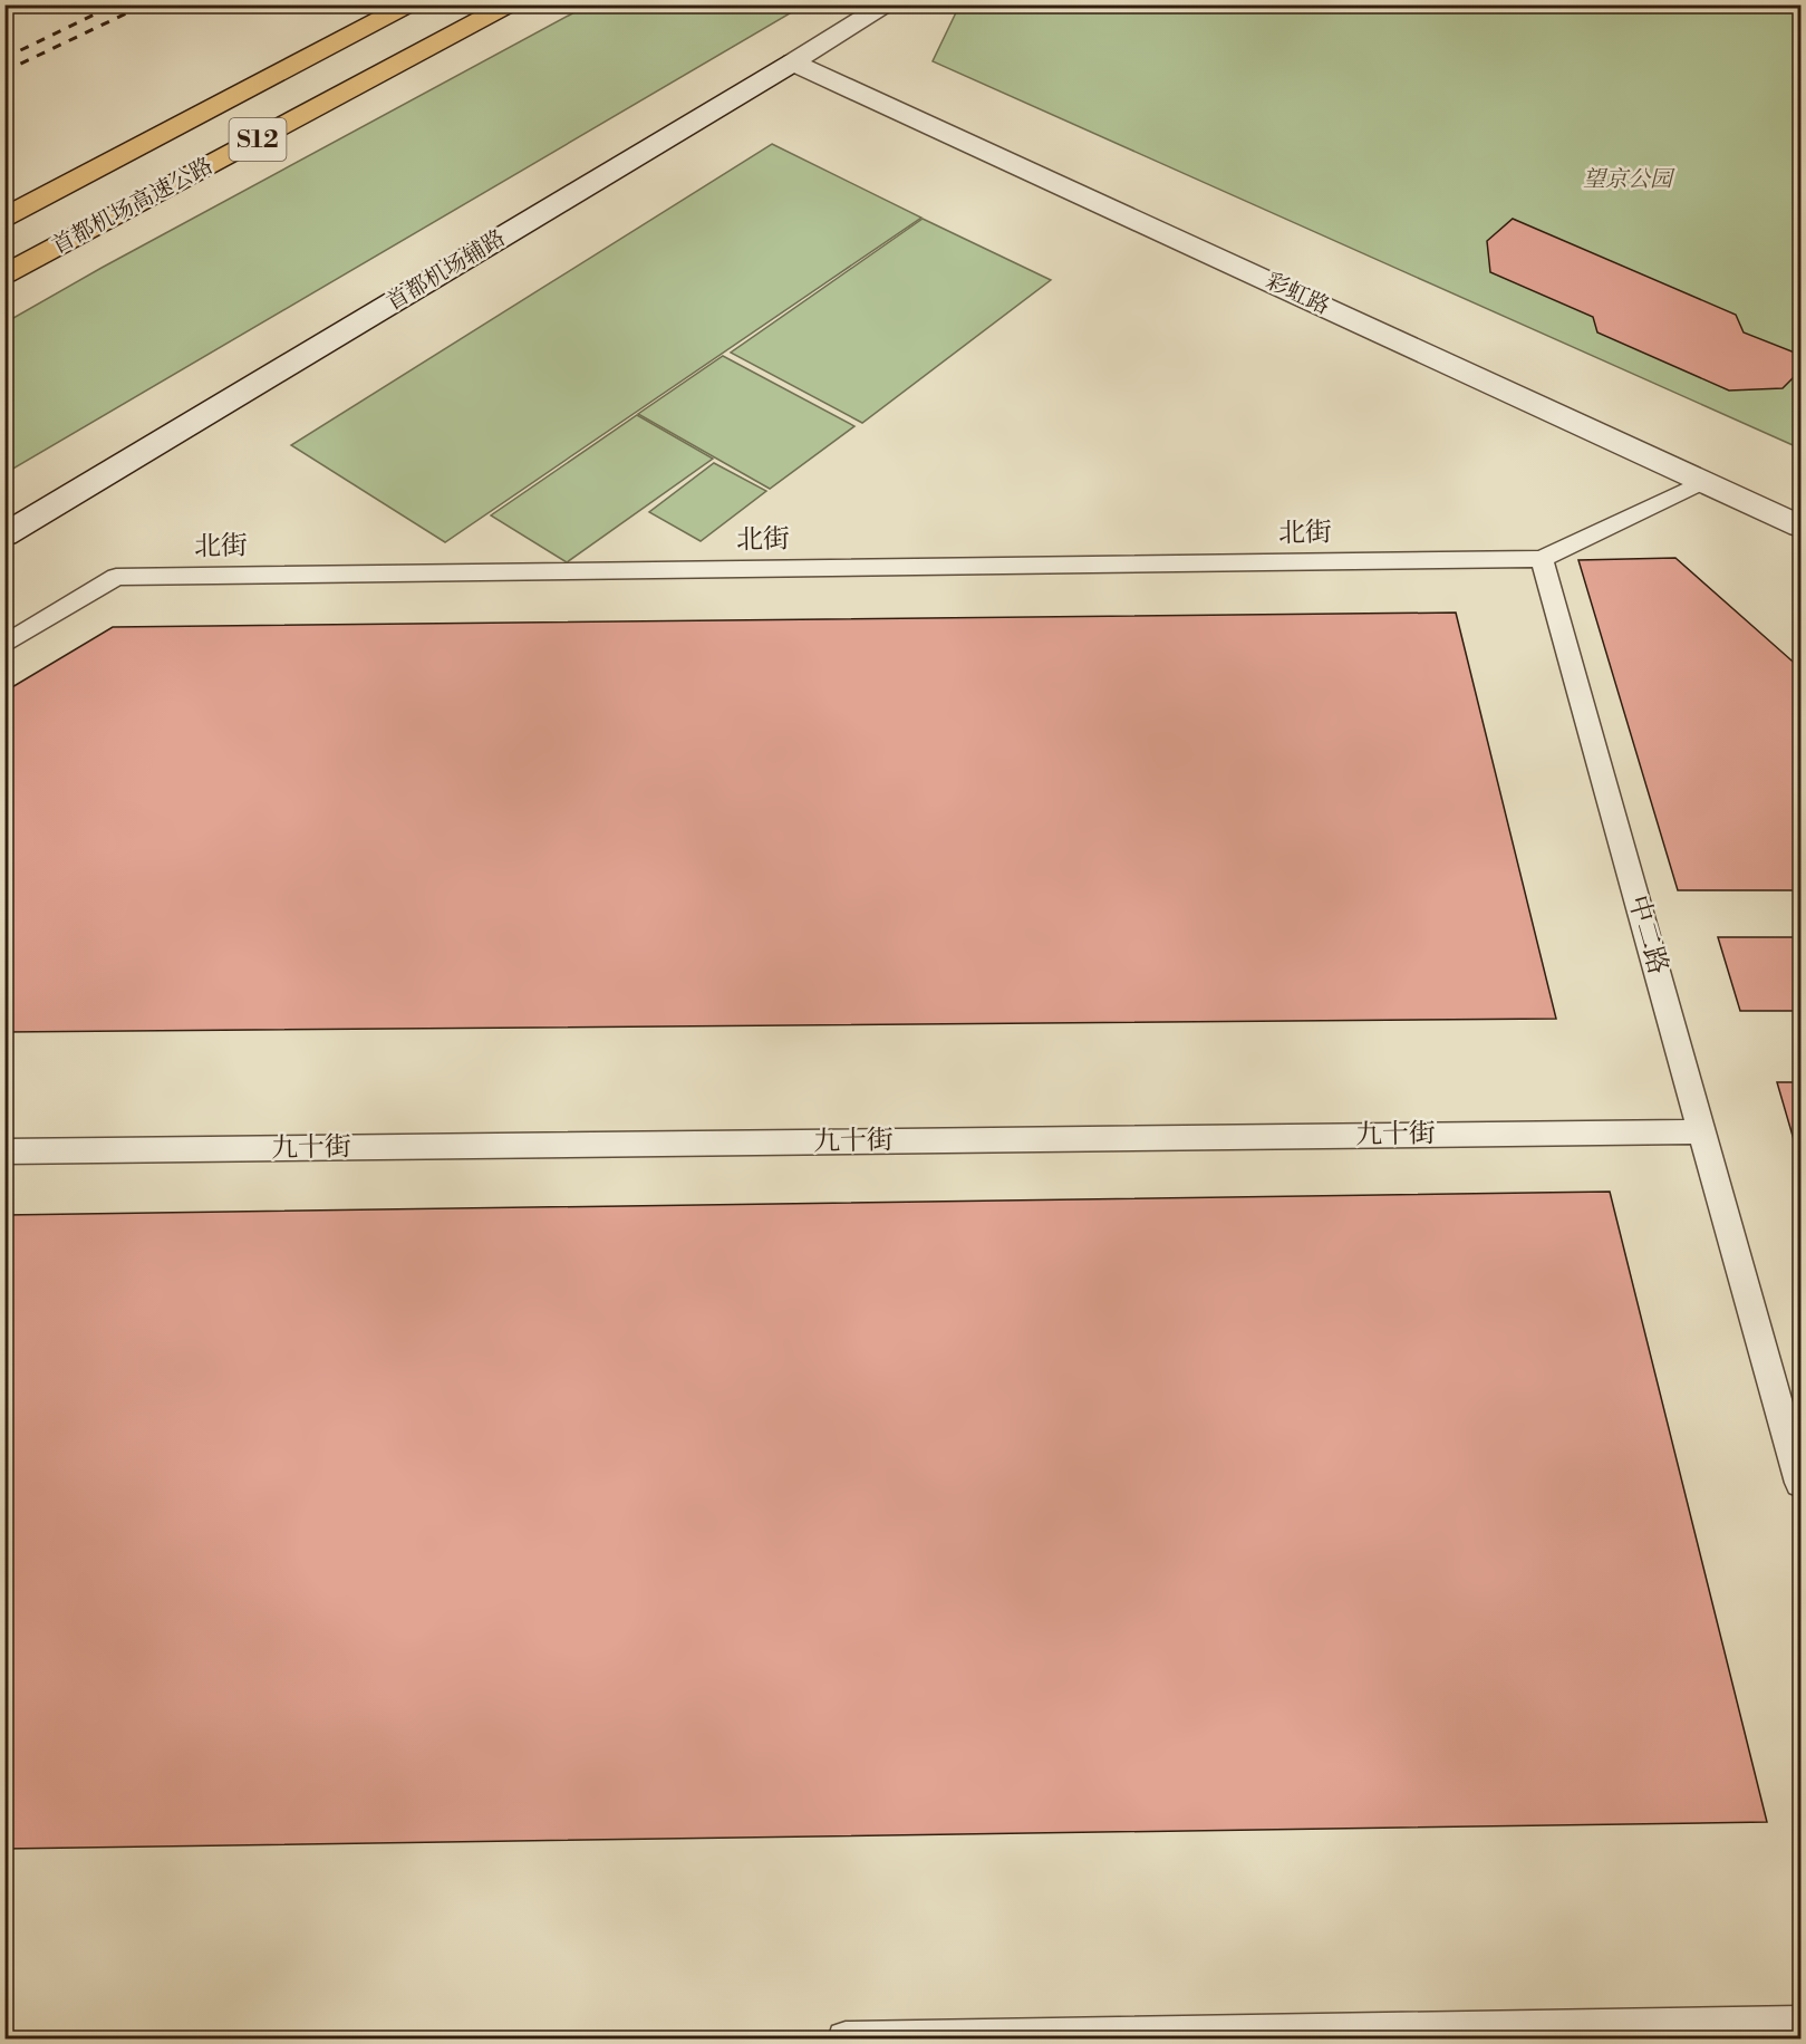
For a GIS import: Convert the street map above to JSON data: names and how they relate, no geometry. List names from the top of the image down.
{
  "streets": {
    "highway": ["S12", "首都机场高速公路"],
    "street": ["首都机场辅路", "彩虹路"],
    "lane": ["北街", "中二路", "九十街"]
  },
  "crossings": [
    ["首都机场辅路", "彩虹路"],
    ["北街", "中二路"],
    ["中二路", "九十街"]
  ],
  "parks": ["望京公园"]
}
